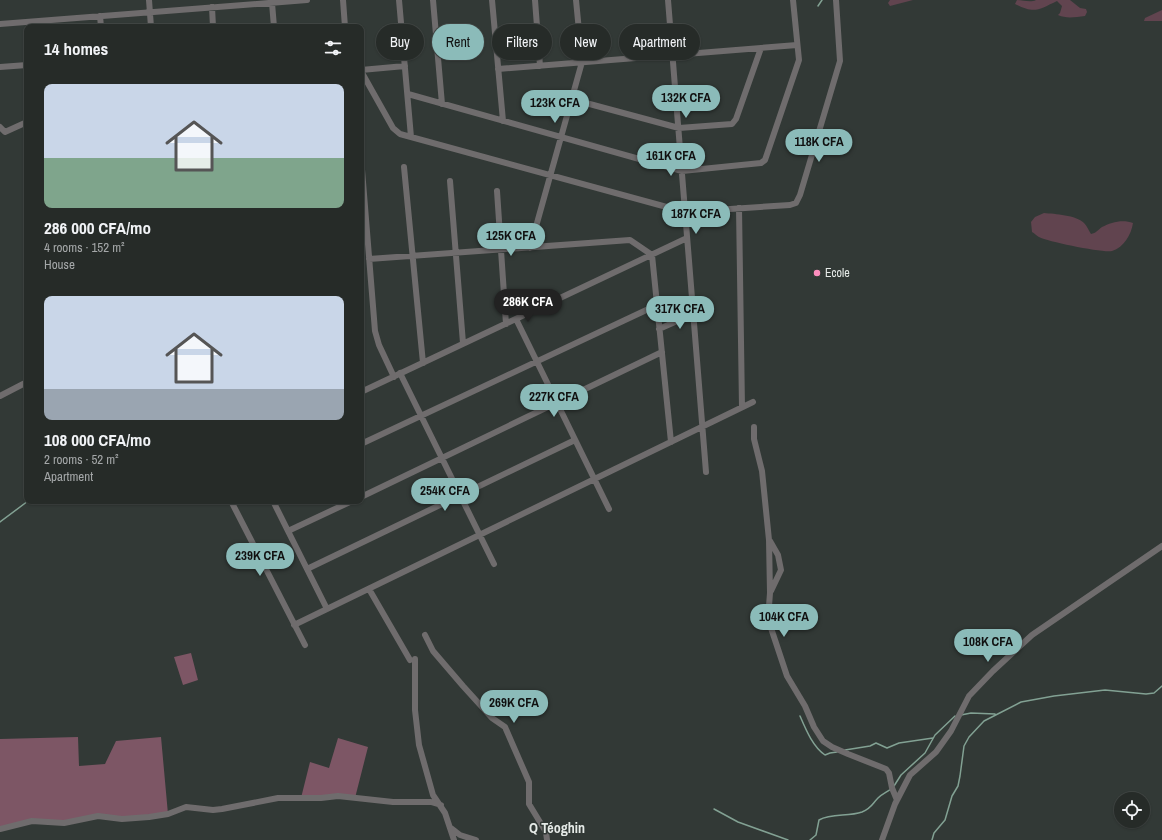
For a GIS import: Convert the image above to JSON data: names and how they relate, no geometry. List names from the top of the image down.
{
  "districts": ["Q Téoghin"],
  "places": ["Ecole"],
  "page": {
    "chip": [
      "Buy",
      "Rent",
      "Filters",
      "New",
      "Apartment"
    ],
    "heading": "14 homes",
    "list": [
      {
        "name": "286 000 CFA/mo",
        "note": "4 rooms · 152 m² · House"
      },
      {
        "name": "108 000 CFA/mo",
        "note": "2 rooms · 52 m² · Apartment"
      }
    ],
    "price": [
      "132K CFA",
      "123K CFA",
      "118K CFA",
      "161K CFA",
      "187K CFA",
      "125K CFA",
      "286K CFA",
      "317K CFA",
      "227K CFA",
      "254K CFA",
      "239K CFA",
      "104K CFA",
      "108K CFA",
      "269K CFA"
    ]
  }
}
